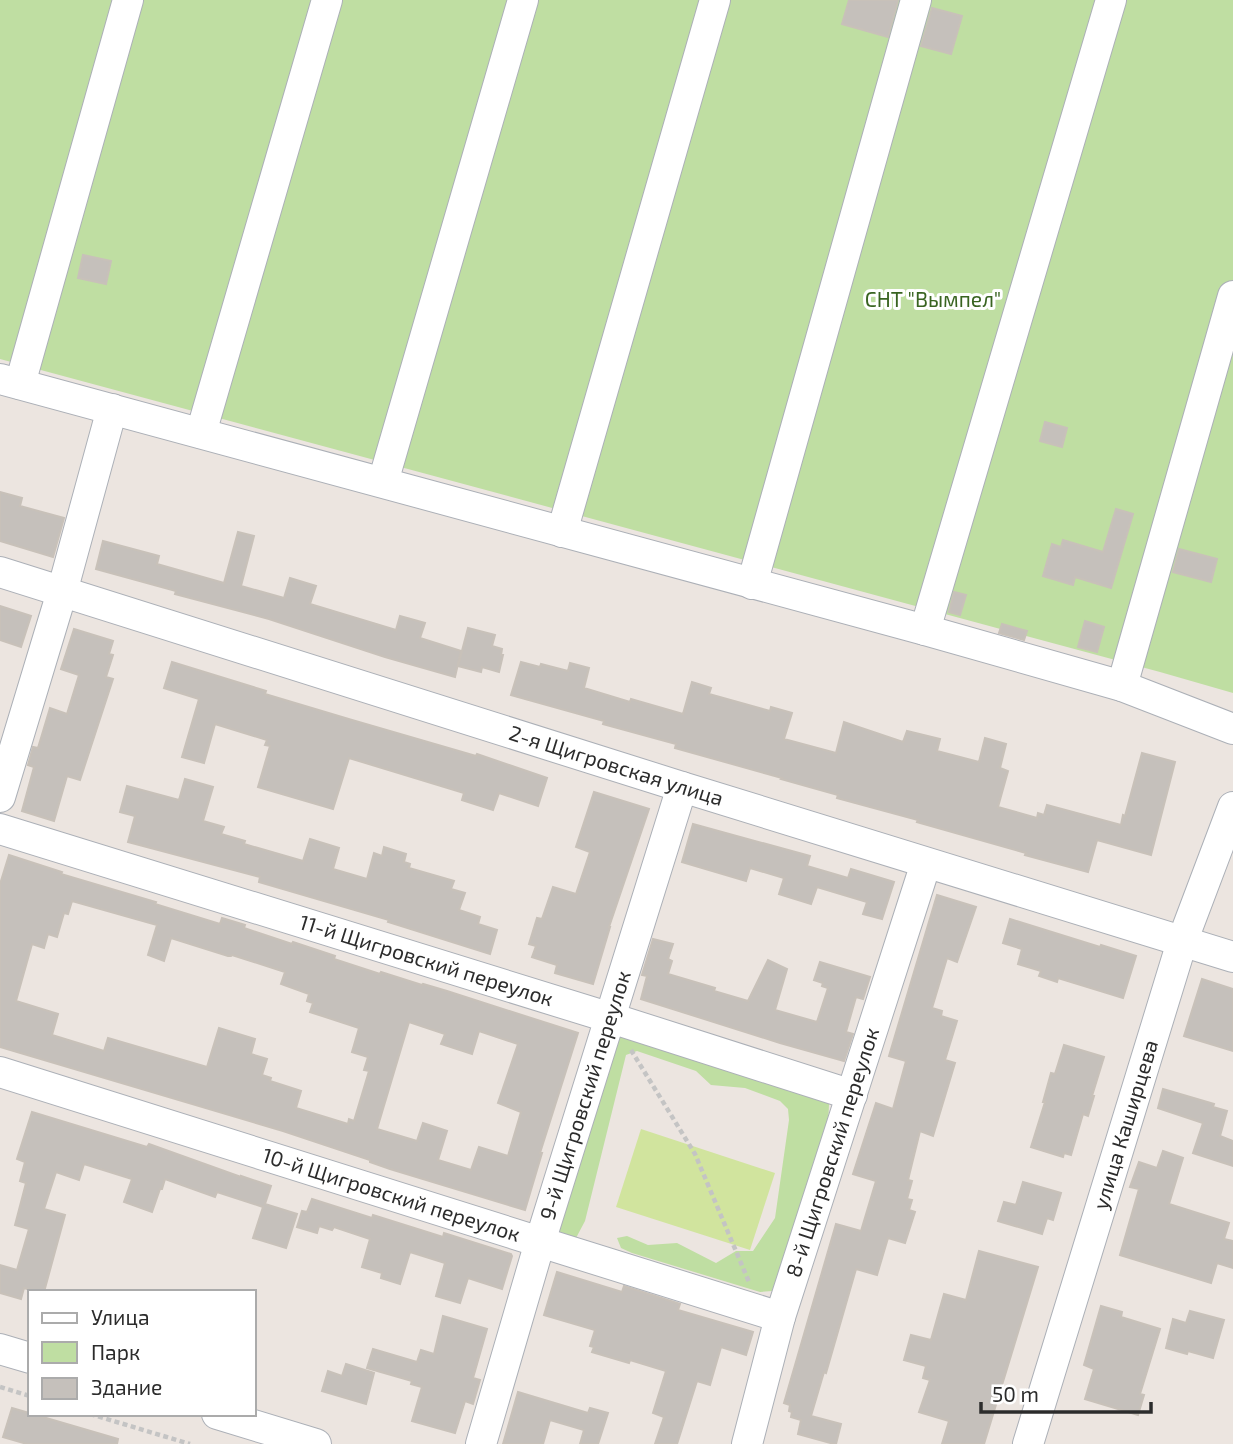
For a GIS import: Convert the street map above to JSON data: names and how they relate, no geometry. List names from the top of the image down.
{
  "streets": {
    "street": [
      "2-я Щигровская улица",
      "11-й Щигровский переулок",
      "9-й Щигровский переулок",
      "улица Каширцева",
      "8-й Щигровский переулок",
      "10-й Щигровский переулок"
    ]
  },
  "crossings": [
    ["2-я Щигровская улица", "9-й Щигровский переулок"],
    ["2-я Щигровская улица", "улица Каширцева"],
    ["2-я Щигровская улица", "8-й Щигровский переулок"],
    ["11-й Щигровский переулок", "9-й Щигровский переулок"],
    ["11-й Щигровский переулок", "8-й Щигровский переулок"],
    ["9-й Щигровский переулок", "10-й Щигровский переулок"],
    ["8-й Щигровский переулок", "10-й Щигровский переулок"]
  ],
  "parks": ["СНТ \"Вымпел\""],
  "legend": ["Улица", "Парк", "Здание"],
  "scale_bar": "50 m"
}
